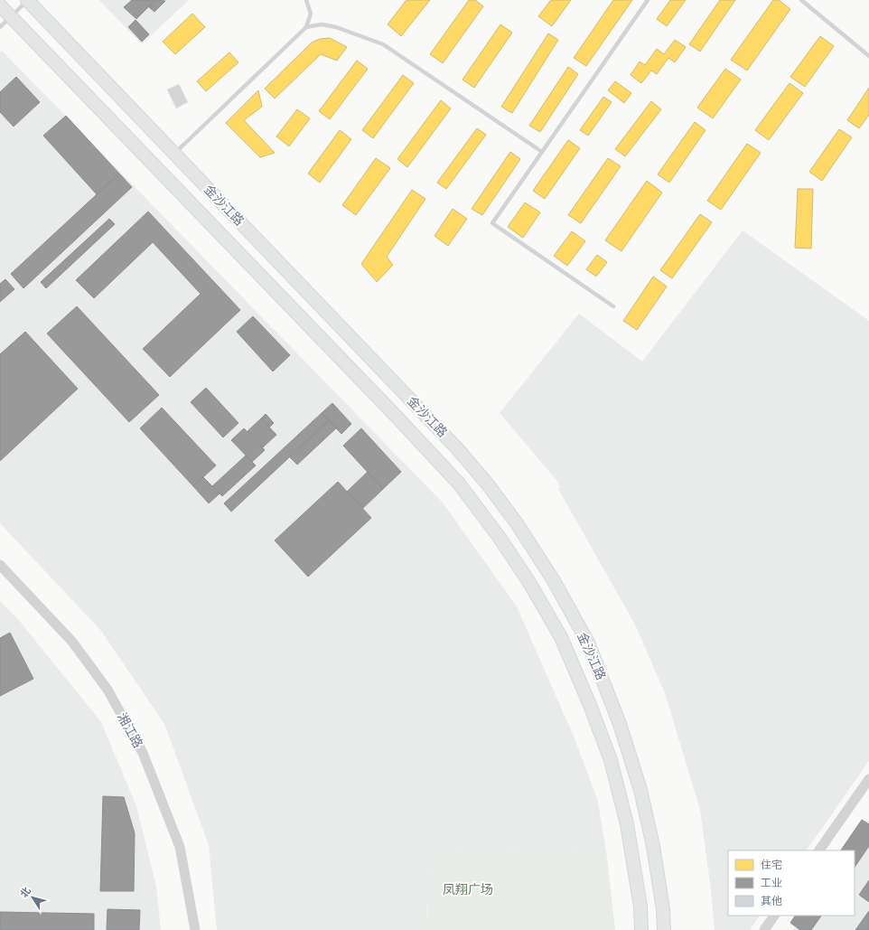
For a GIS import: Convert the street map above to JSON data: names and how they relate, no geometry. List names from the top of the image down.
{
  "streets": {
    "main road": ["金沙江路"],
    "street": ["湘江路"]
  },
  "parks": ["凤翔广场"],
  "legend": ["住宅", "工业", "其他"],
  "north": "top left"
}
